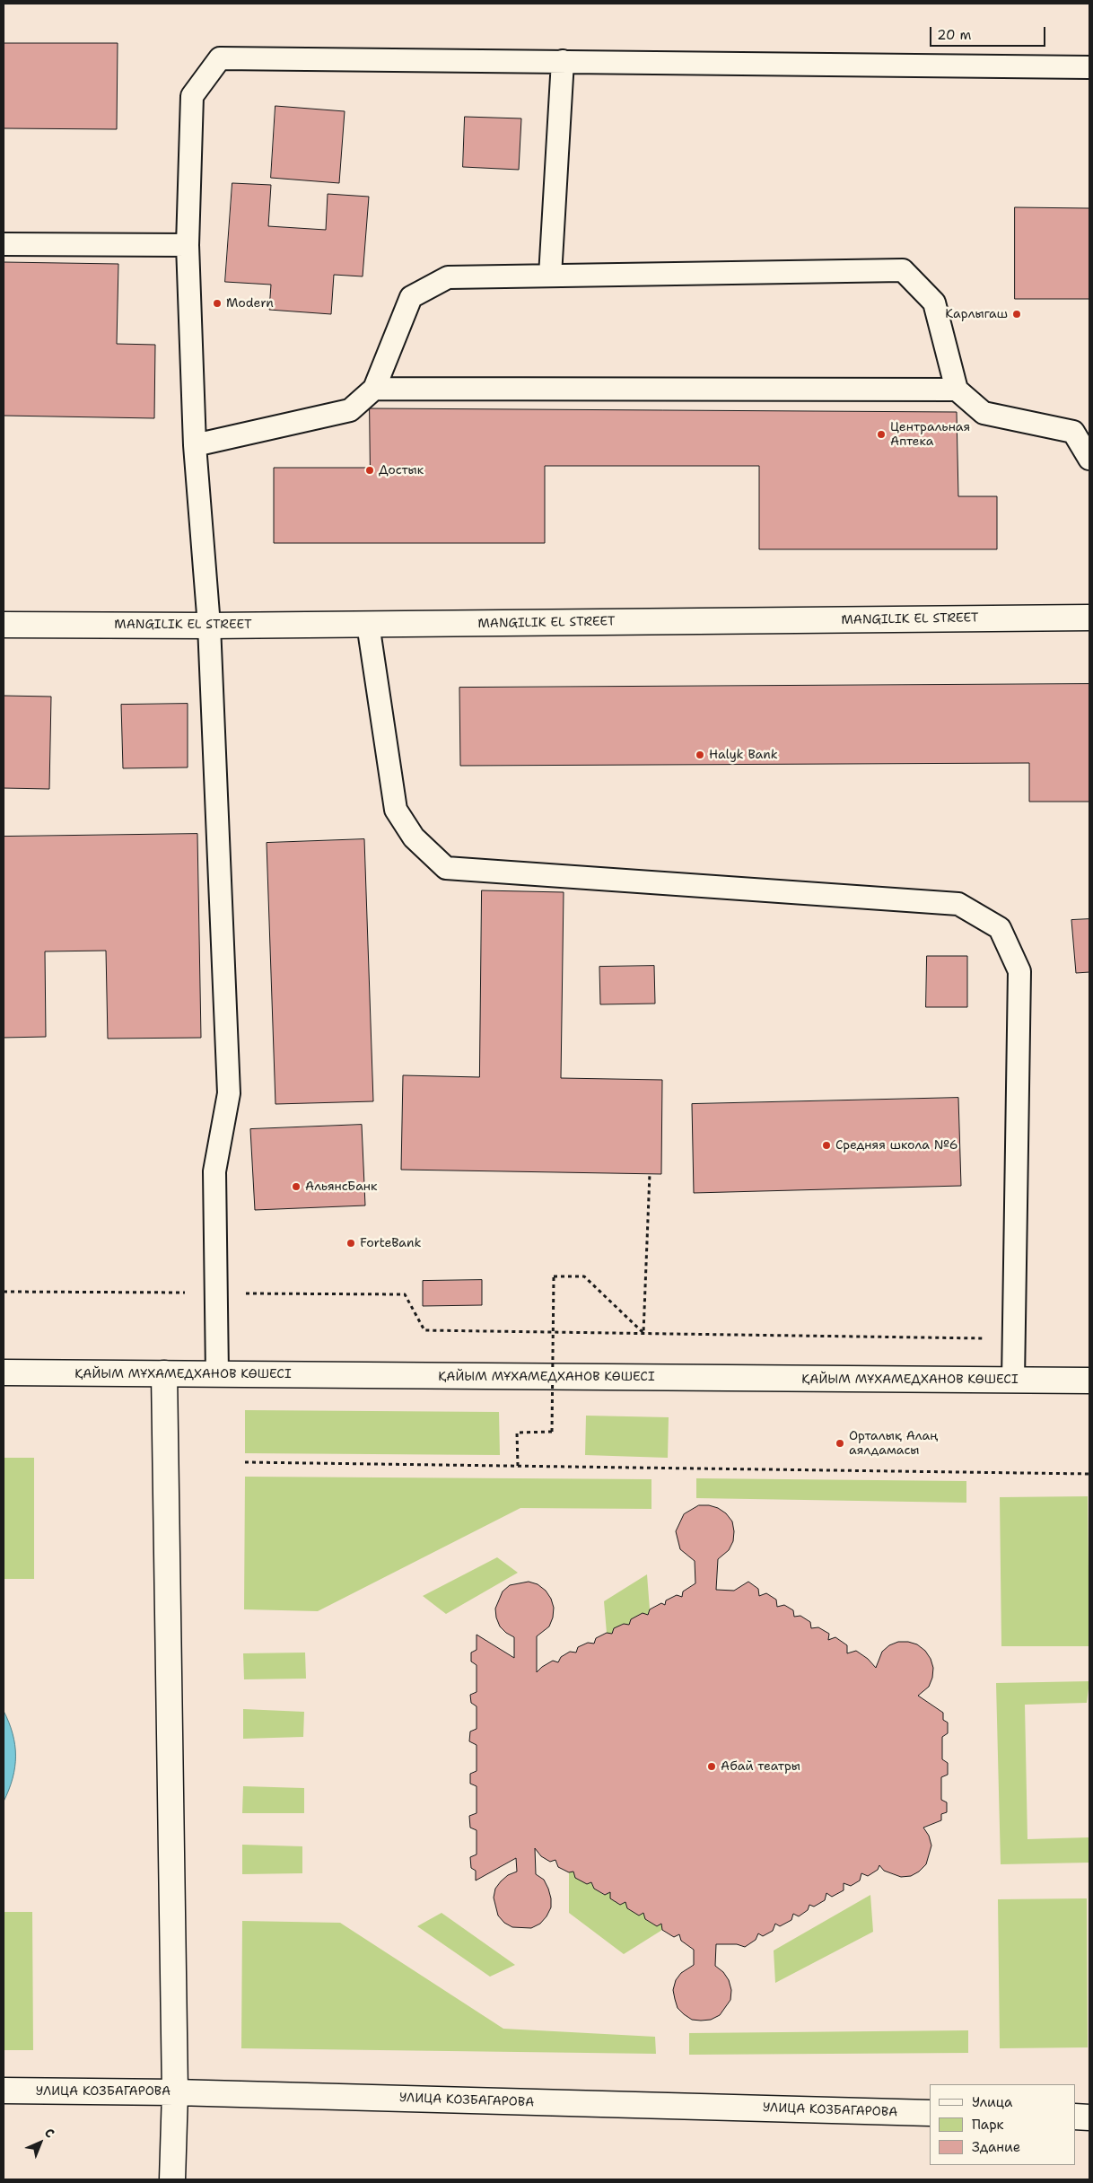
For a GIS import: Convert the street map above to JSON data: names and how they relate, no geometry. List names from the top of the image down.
{
  "streets": {
    "street": ["MANGILIK EL STREET", "ҚАЙЫМ МҰХАМЕДХАНОВ КӨШЕСІ", "УЛИЦА КОЗБАГАРОВА"]
  },
  "places": [
    "Modern",
    "Карлыгаш",
    "Центральная Аптека",
    "Достык",
    "Halyk Bank",
    "Средняя школа №6",
    "АльянсБанк",
    "ForteBank",
    "Орталық Алаң аялдамасы",
    "Абай театры"
  ],
  "legend": ["Улица", "Парк", "Здание"],
  "scale_bar": "20 m",
  "north": "top right"
}
